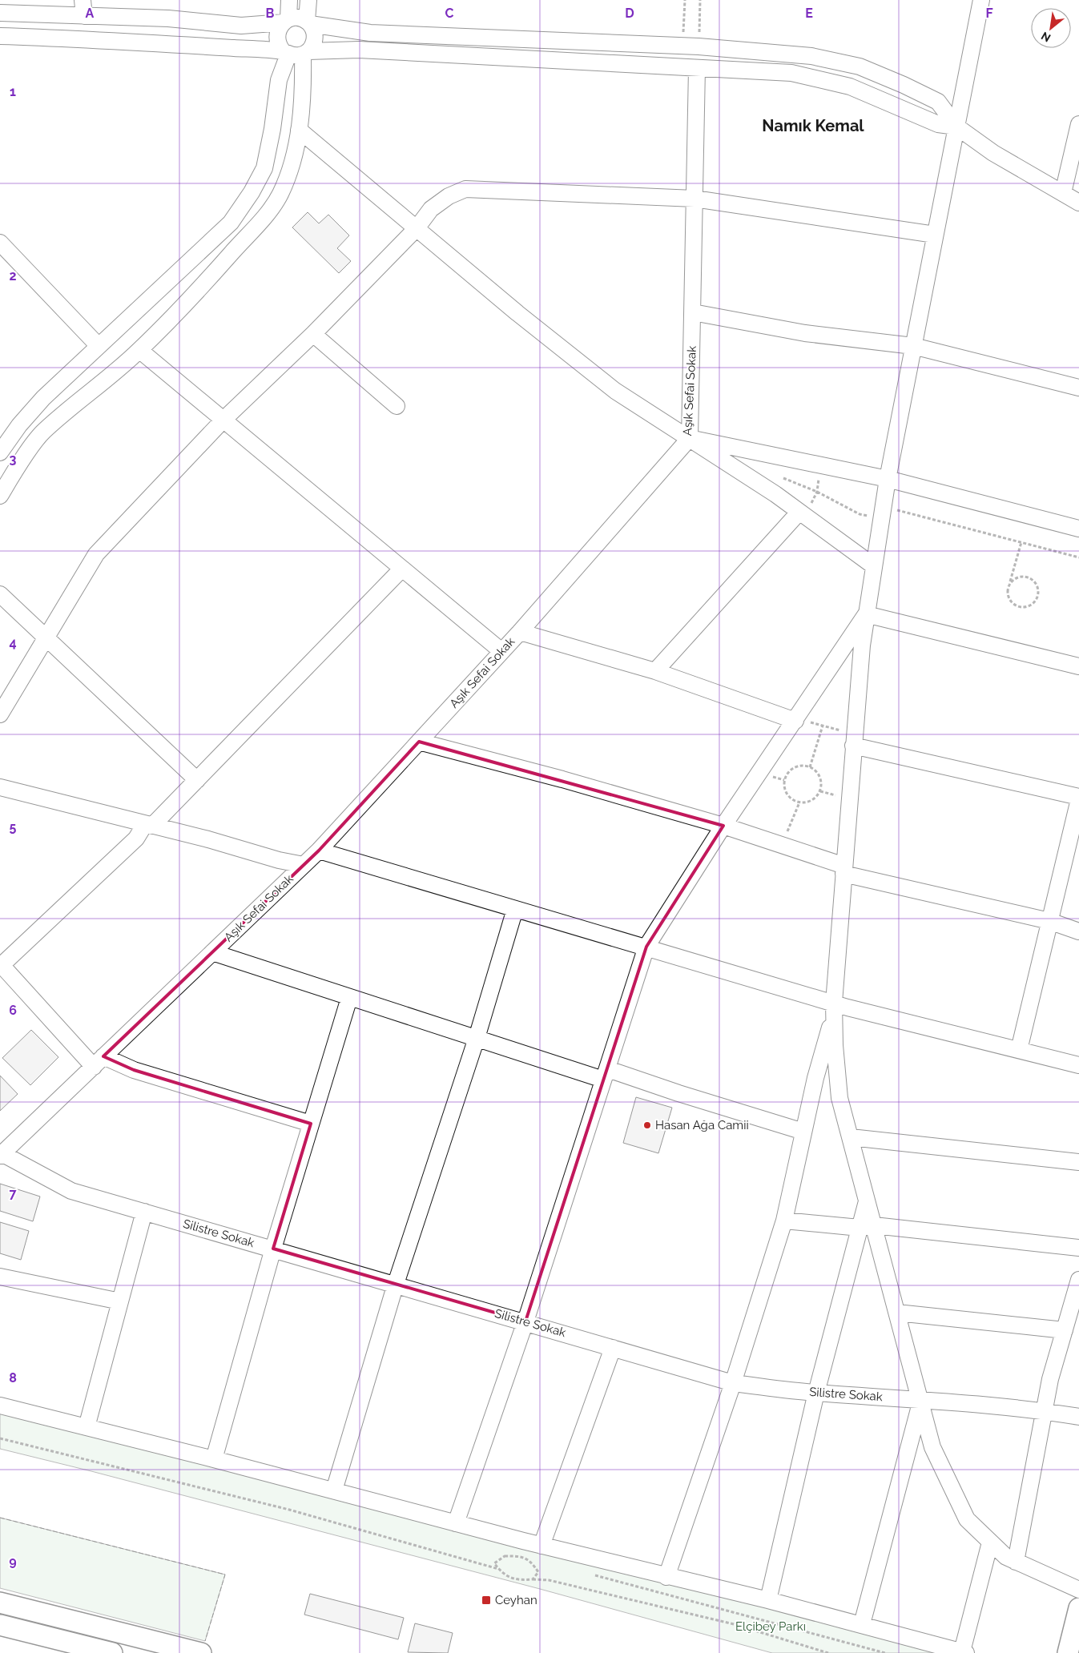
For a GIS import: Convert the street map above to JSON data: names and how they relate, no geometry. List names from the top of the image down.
{
  "streets": {
    "street": ["Aşık Sefai Sokak", "Silistre Sokak"]
  },
  "crossings": [
    ["Aşık Sefai Sokak", "Silistre Sokak"]
  ],
  "districts": ["Namık Kemal"],
  "parks": ["Elçibey Parkı"],
  "places": {
    "other": ["Hasan Ağa Camii"],
    "transit": ["Ceyhan"]
  },
  "north": "bottom left",
  "grid": {
    "columns": [
      "A",
      "B",
      "C",
      "D",
      "E",
      "F"
    ],
    "rows": [
      "1",
      "2",
      "3",
      "4",
      "5",
      "6",
      "7",
      "8",
      "9"
    ]
  }
}
